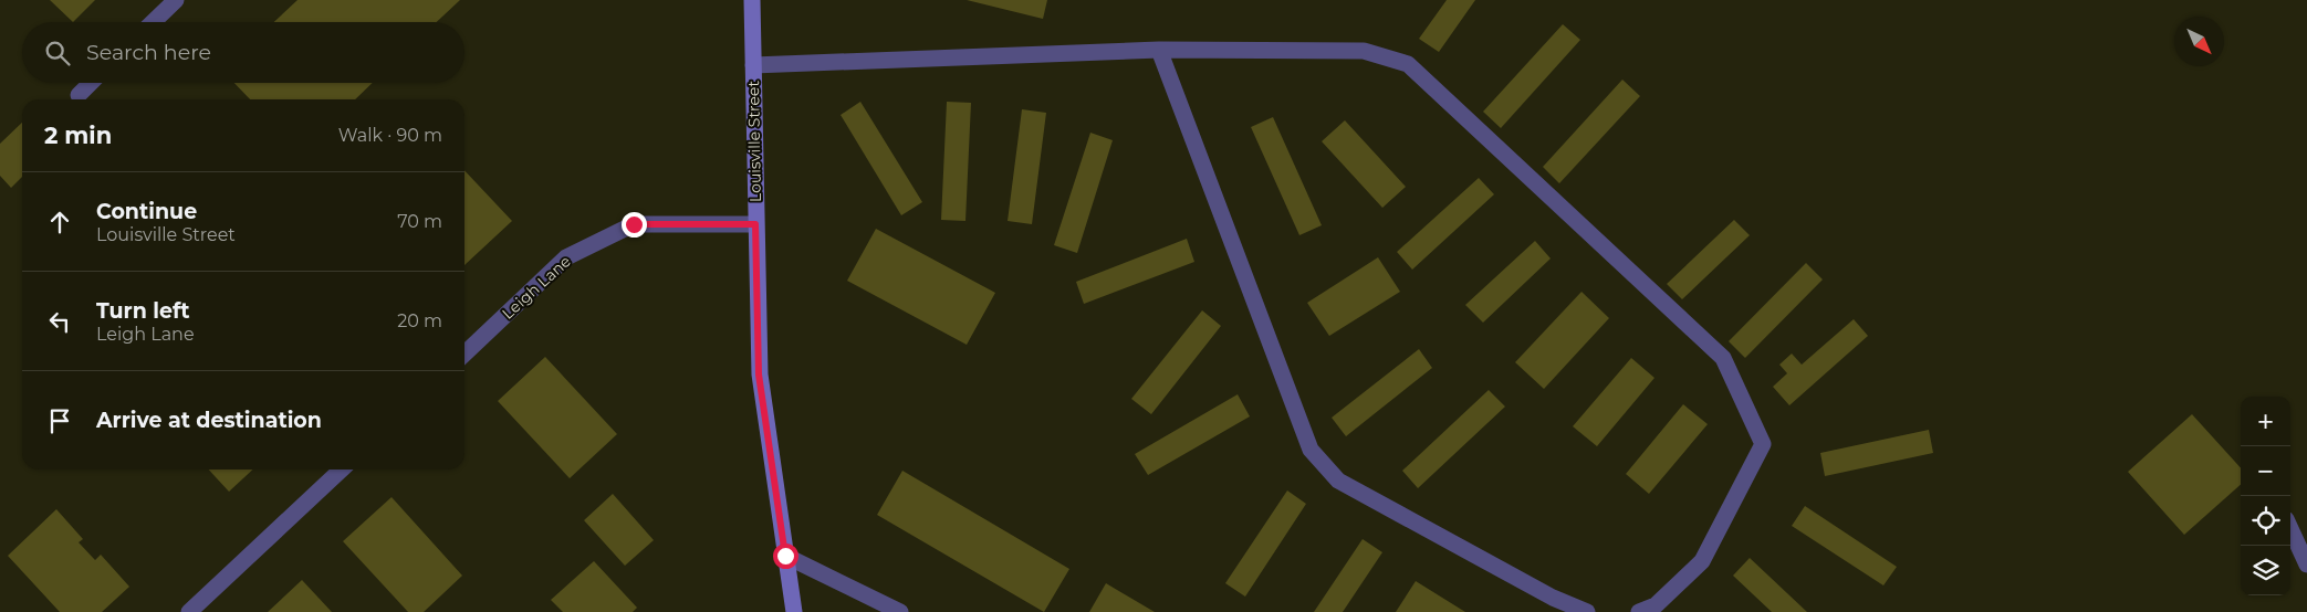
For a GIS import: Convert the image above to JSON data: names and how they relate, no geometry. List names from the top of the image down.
{
  "streets": {
    "main road": ["Louisville Street"],
    "street": ["Leigh Lane"]
  },
  "crossings": [
    ["Louisville Street", "Leigh Lane"]
  ],
  "north": "bottom right",
  "page": {
    "search": "Search here",
    "heading": ["2 min", "Walk · 90 m"],
    "list": [
      ["Continue", "Louisville Street", "70 m"],
      ["Turn left", "Leigh Lane", "20 m"],
      "Arrive at destination"
    ],
    "map_buttons": ["+", "−"]
  }
}
